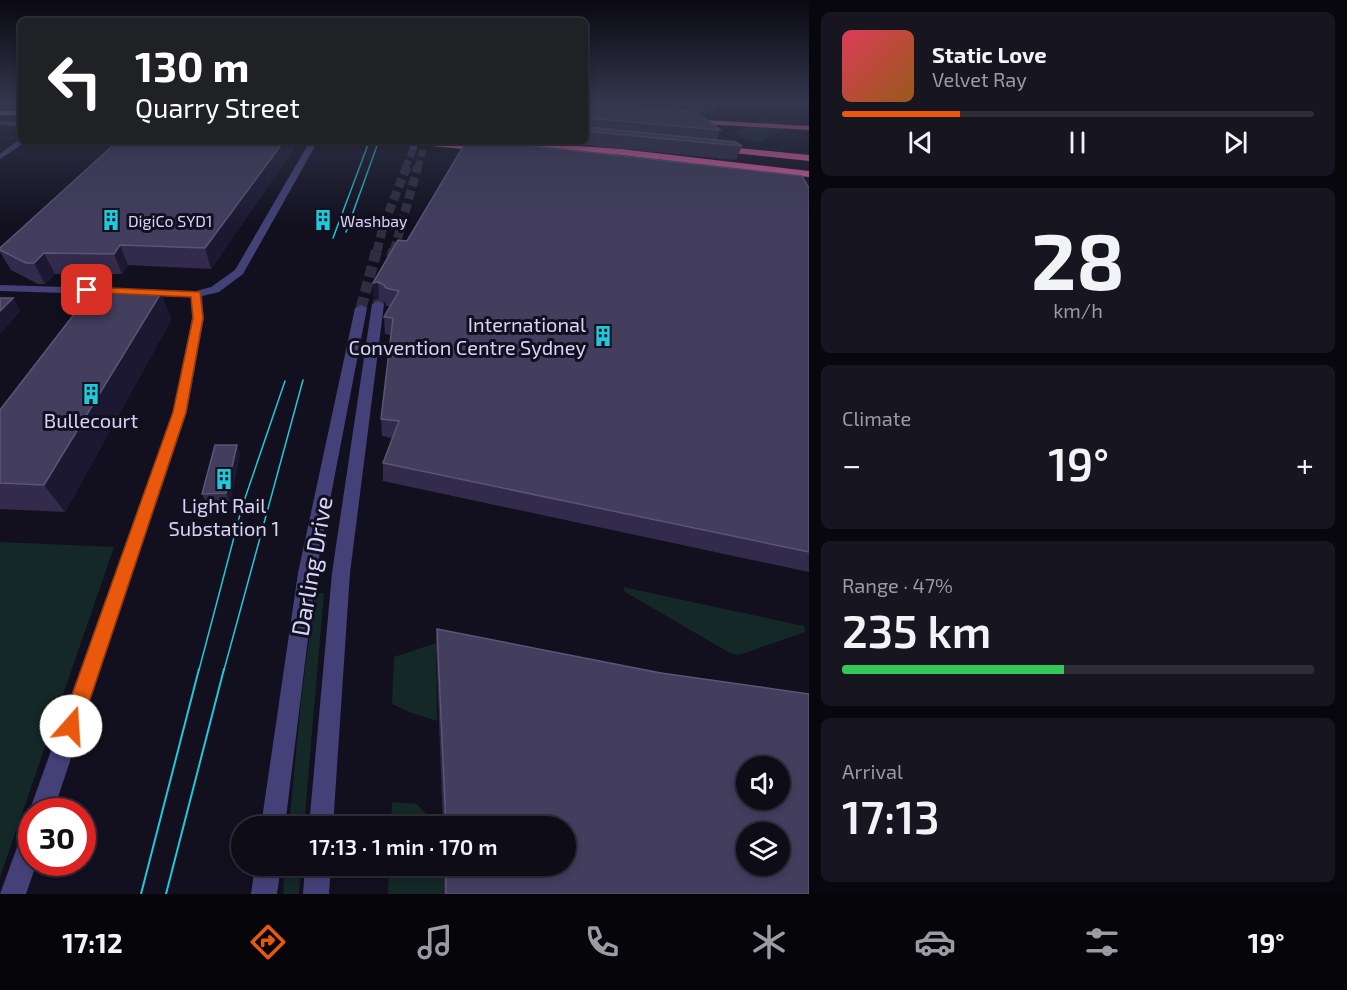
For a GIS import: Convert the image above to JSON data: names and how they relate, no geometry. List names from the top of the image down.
{
  "streets": {
    "street": ["Darling Drive"]
  },
  "places": {
    "building": [
      "DigiCo SYD1",
      "Washbay",
      "International Convention Centre Sydney",
      "Bullecourt",
      "Light Rail Substation 1"
    ]
  },
  "page": {
    "turn": ["130 m", "Quarry Street"],
    "song": ["Static Love", "Velvet Ray"],
    "tile": [
      ["28", "km/h"],
      "Climate",
      ["Range · 47%", "235 km"],
      ["Arrival", "17:13"]
    ],
    "heat": ["−", "19°", "+"],
    "limit": "30",
    "trip": "17:13 · 1 min · 170 m",
    "tabs": ["17:12", "19°"]
  }
}
